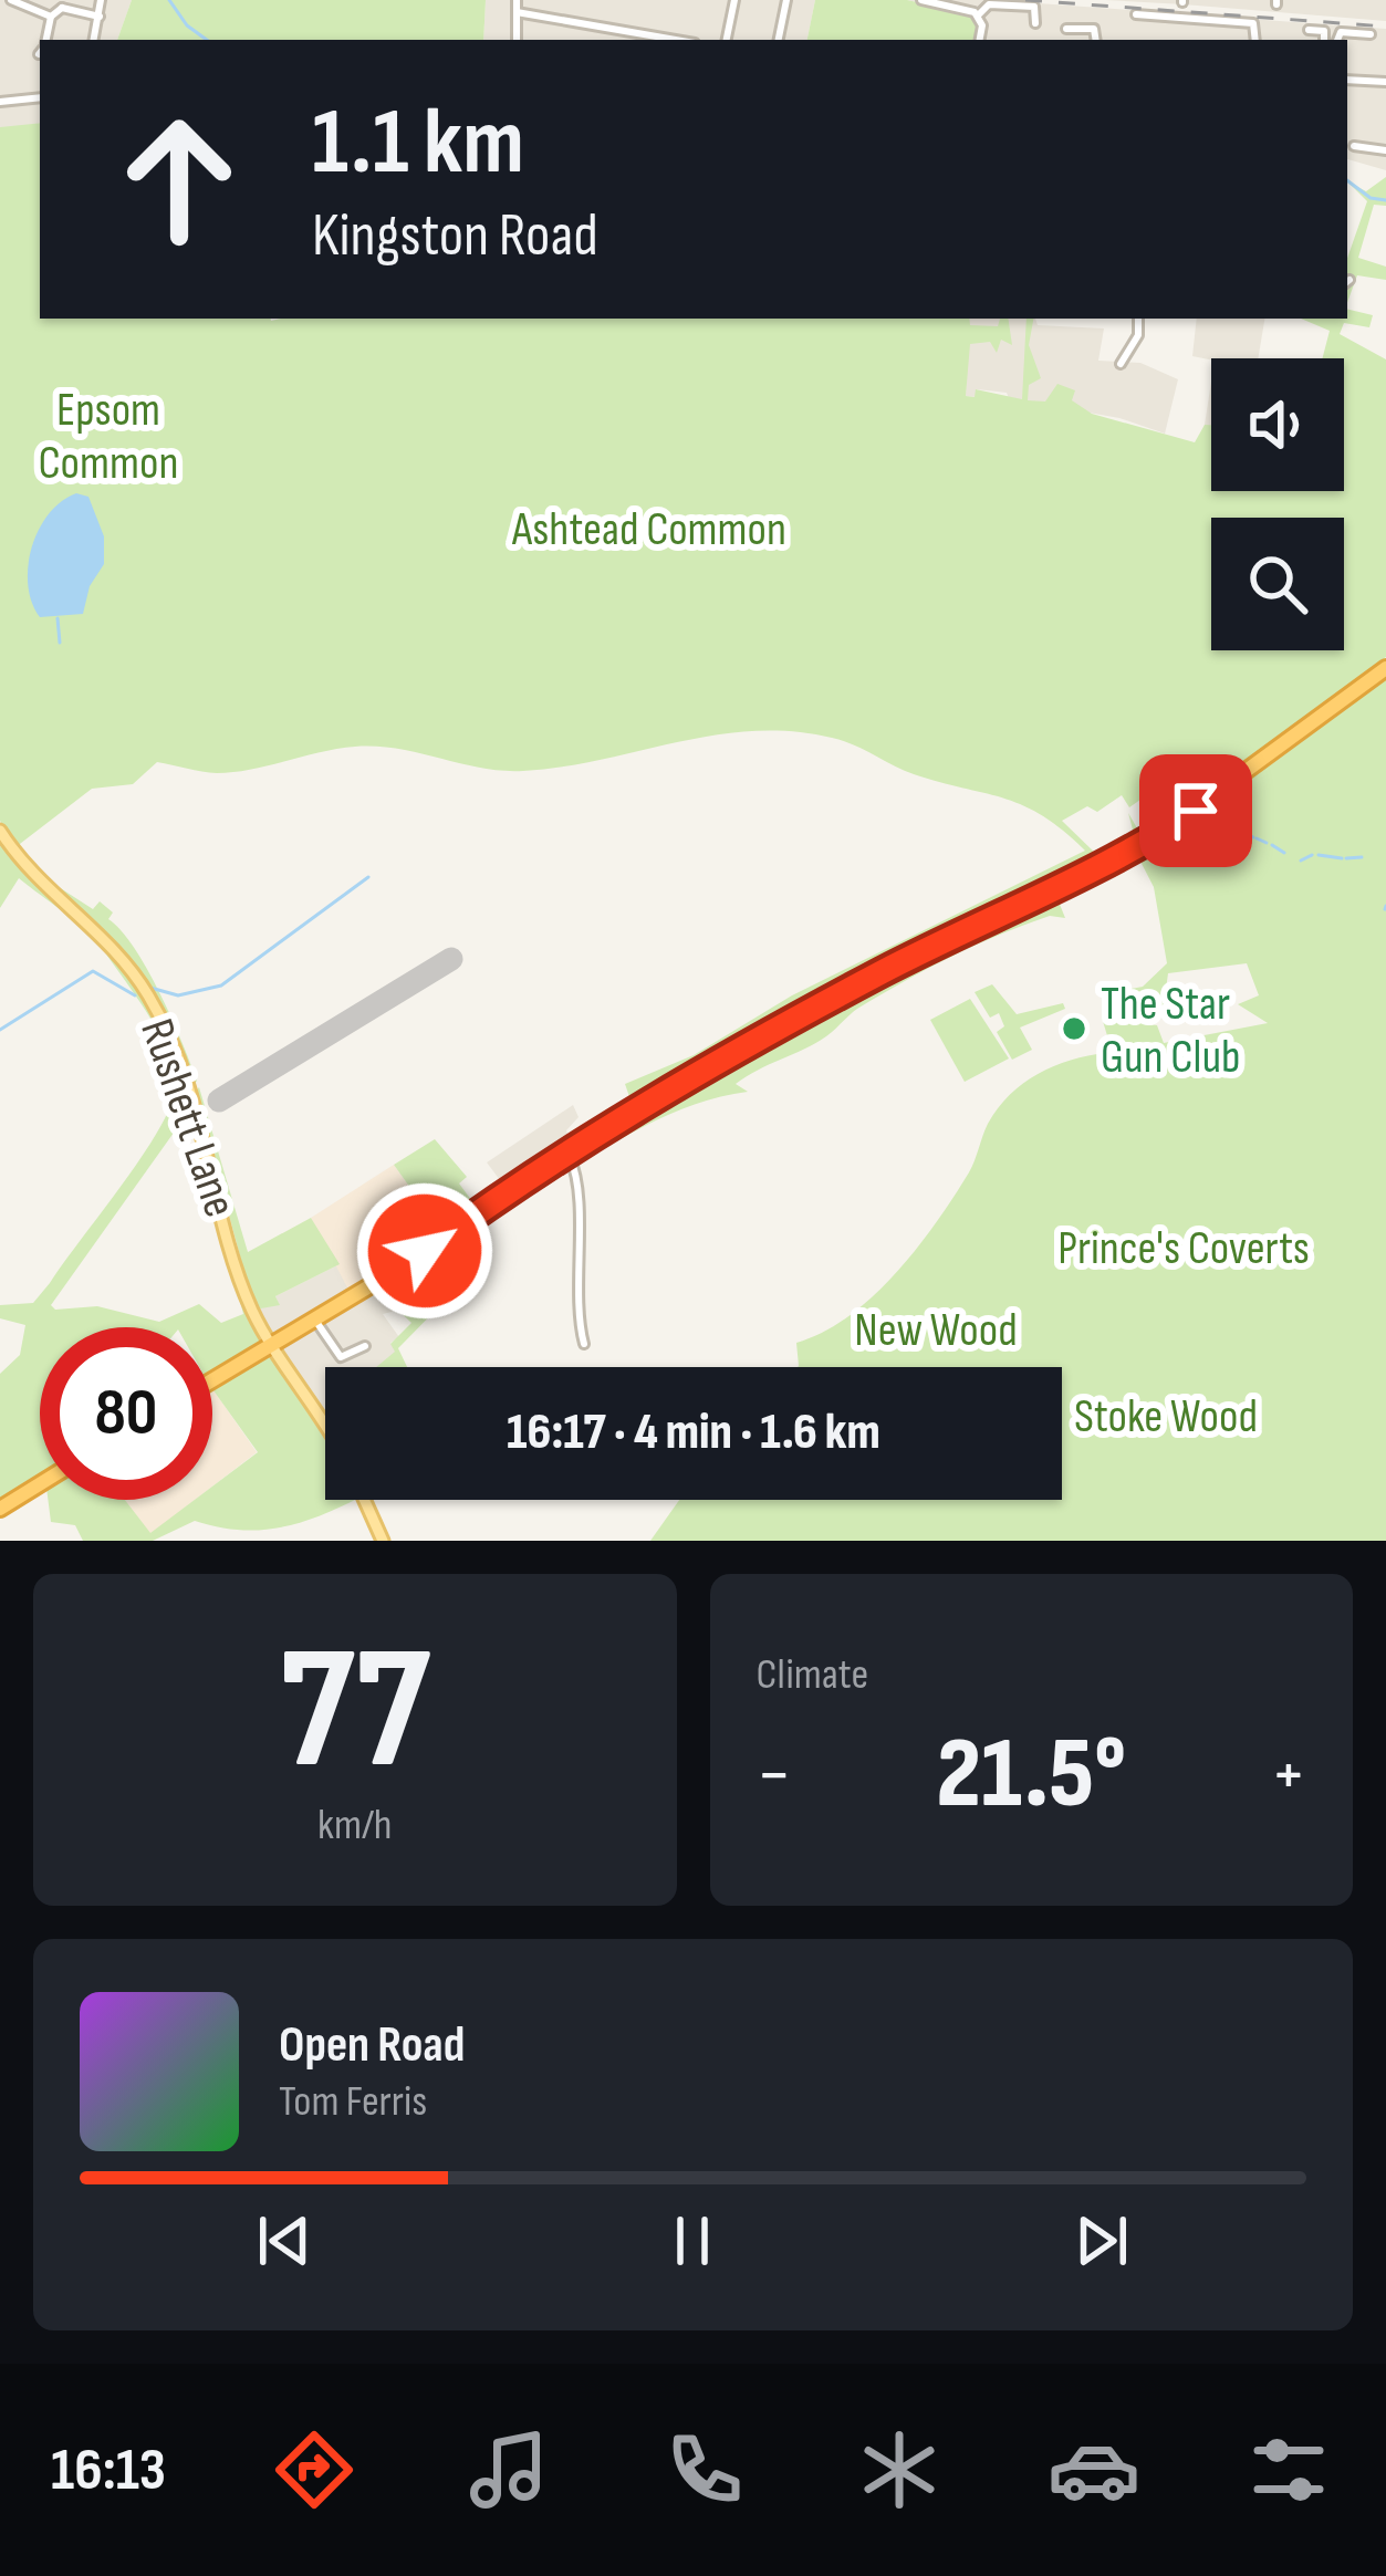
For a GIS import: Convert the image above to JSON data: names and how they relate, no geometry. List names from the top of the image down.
{
  "streets": {
    "main road": ["Rushett Lane"]
  },
  "parks": [
    "Epsom Common",
    "Ashtead Common",
    "Prince's Coverts",
    "New Wood",
    "Stoke Wood"
  ],
  "places": ["The Star Gun Club"],
  "page": {
    "turn": ["1.1 km", "Kingston Road"],
    "limit": "80",
    "trip": "16:17 · 4 min · 1.6 km",
    "tile": [
      ["77", "km/h"],
      "Climate"
    ],
    "heat": ["−", "21.5°", "+"],
    "song": ["Open Road", "Tom Ferris"],
    "tabs": "16:13"
  }
}
